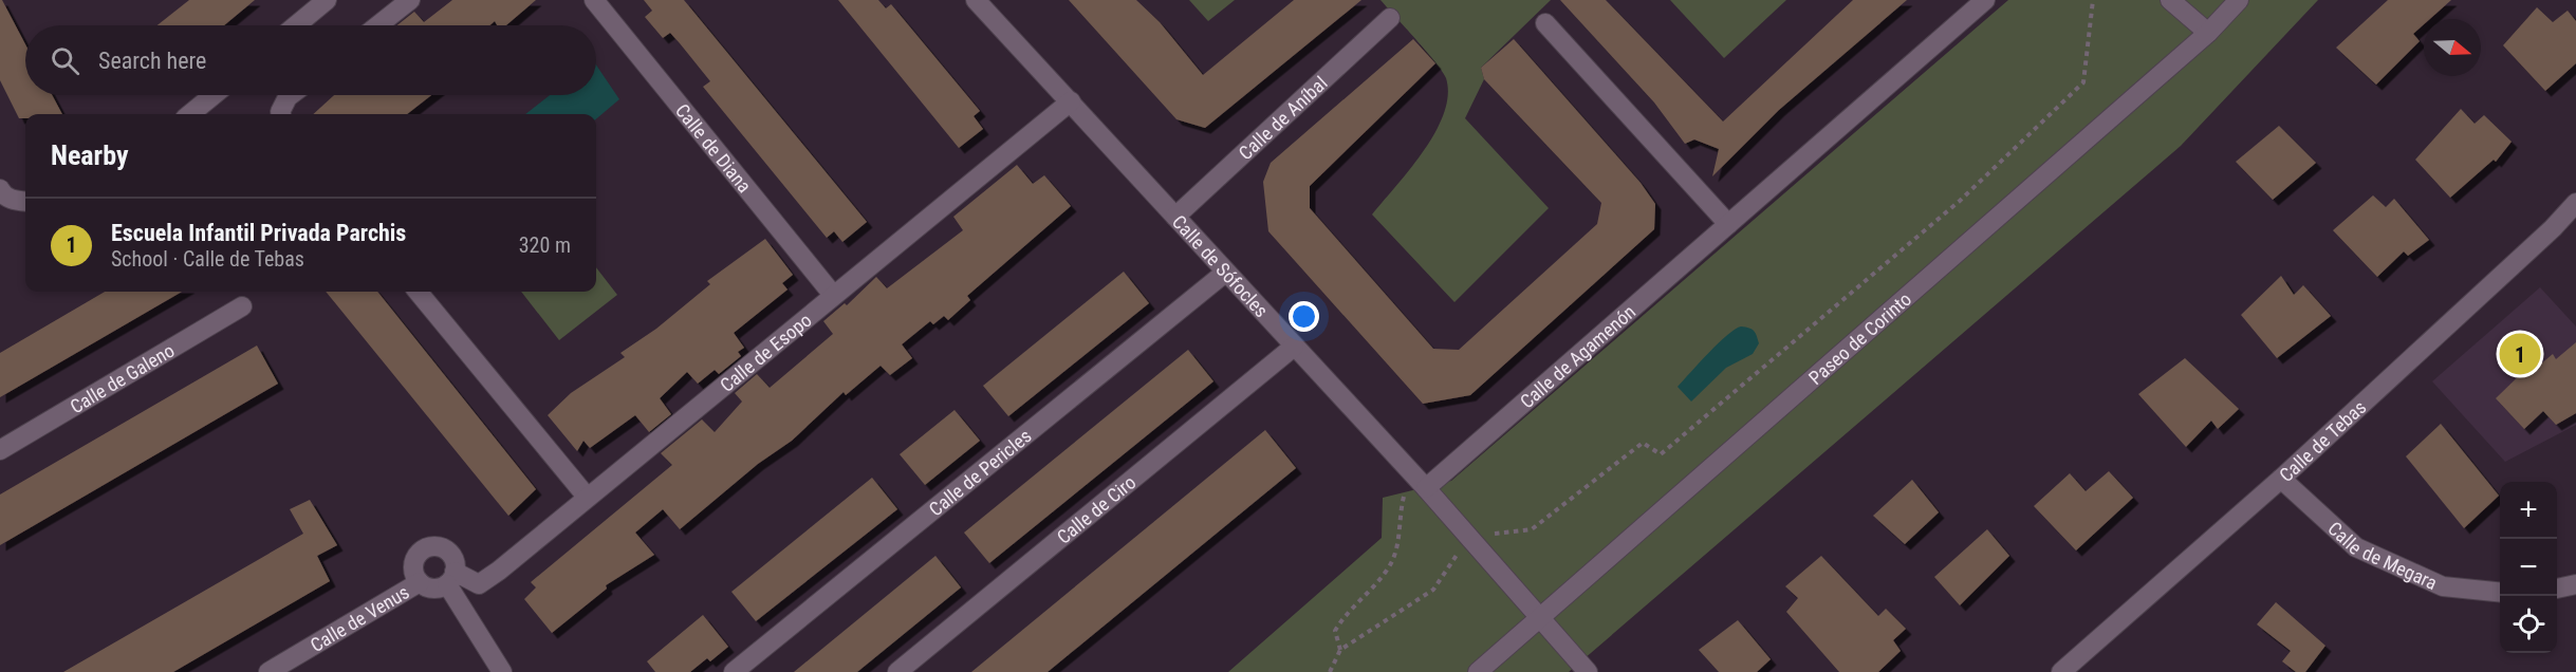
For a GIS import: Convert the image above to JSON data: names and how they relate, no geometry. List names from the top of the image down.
{
  "streets": {
    "street": [
      "Calle de Aníbal",
      "Calle de Diana",
      "Calle de Sófocles",
      "Paseo de Corinto",
      "Calle de Esopo",
      "Calle de Agamenón",
      "Calle de Galeno",
      "Calle de Tebas",
      "Calle de Pericles",
      "Calle de Ciro",
      "Calle de Megara",
      "Calle de Venus"
    ]
  },
  "crossings": [
    ["Calle de Aníbal", "Calle de Sófocles"],
    ["Calle de Diana", "Calle de Esopo"],
    ["Calle de Sófocles", "Paseo de Corinto"],
    ["Calle de Sófocles", "Calle de Esopo"],
    ["Calle de Sófocles", "Calle de Agamenón"],
    ["Calle de Sófocles", "Calle de Pericles"],
    ["Calle de Sófocles", "Calle de Ciro"],
    ["Calle de Esopo", "Calle de Venus"],
    ["Calle de Tebas", "Calle de Megara"]
  ],
  "north": "right",
  "page": {
    "search": "Search here",
    "heading": "Nearby",
    "list": [
      {
        "mark": "1",
        "name": "Escuela Infantil Privada Parchis",
        "note": "School · Calle de Tebas",
        "value": "320 m"
      }
    ],
    "pins": "1",
    "map_buttons": ["+", "−"]
  }
}
